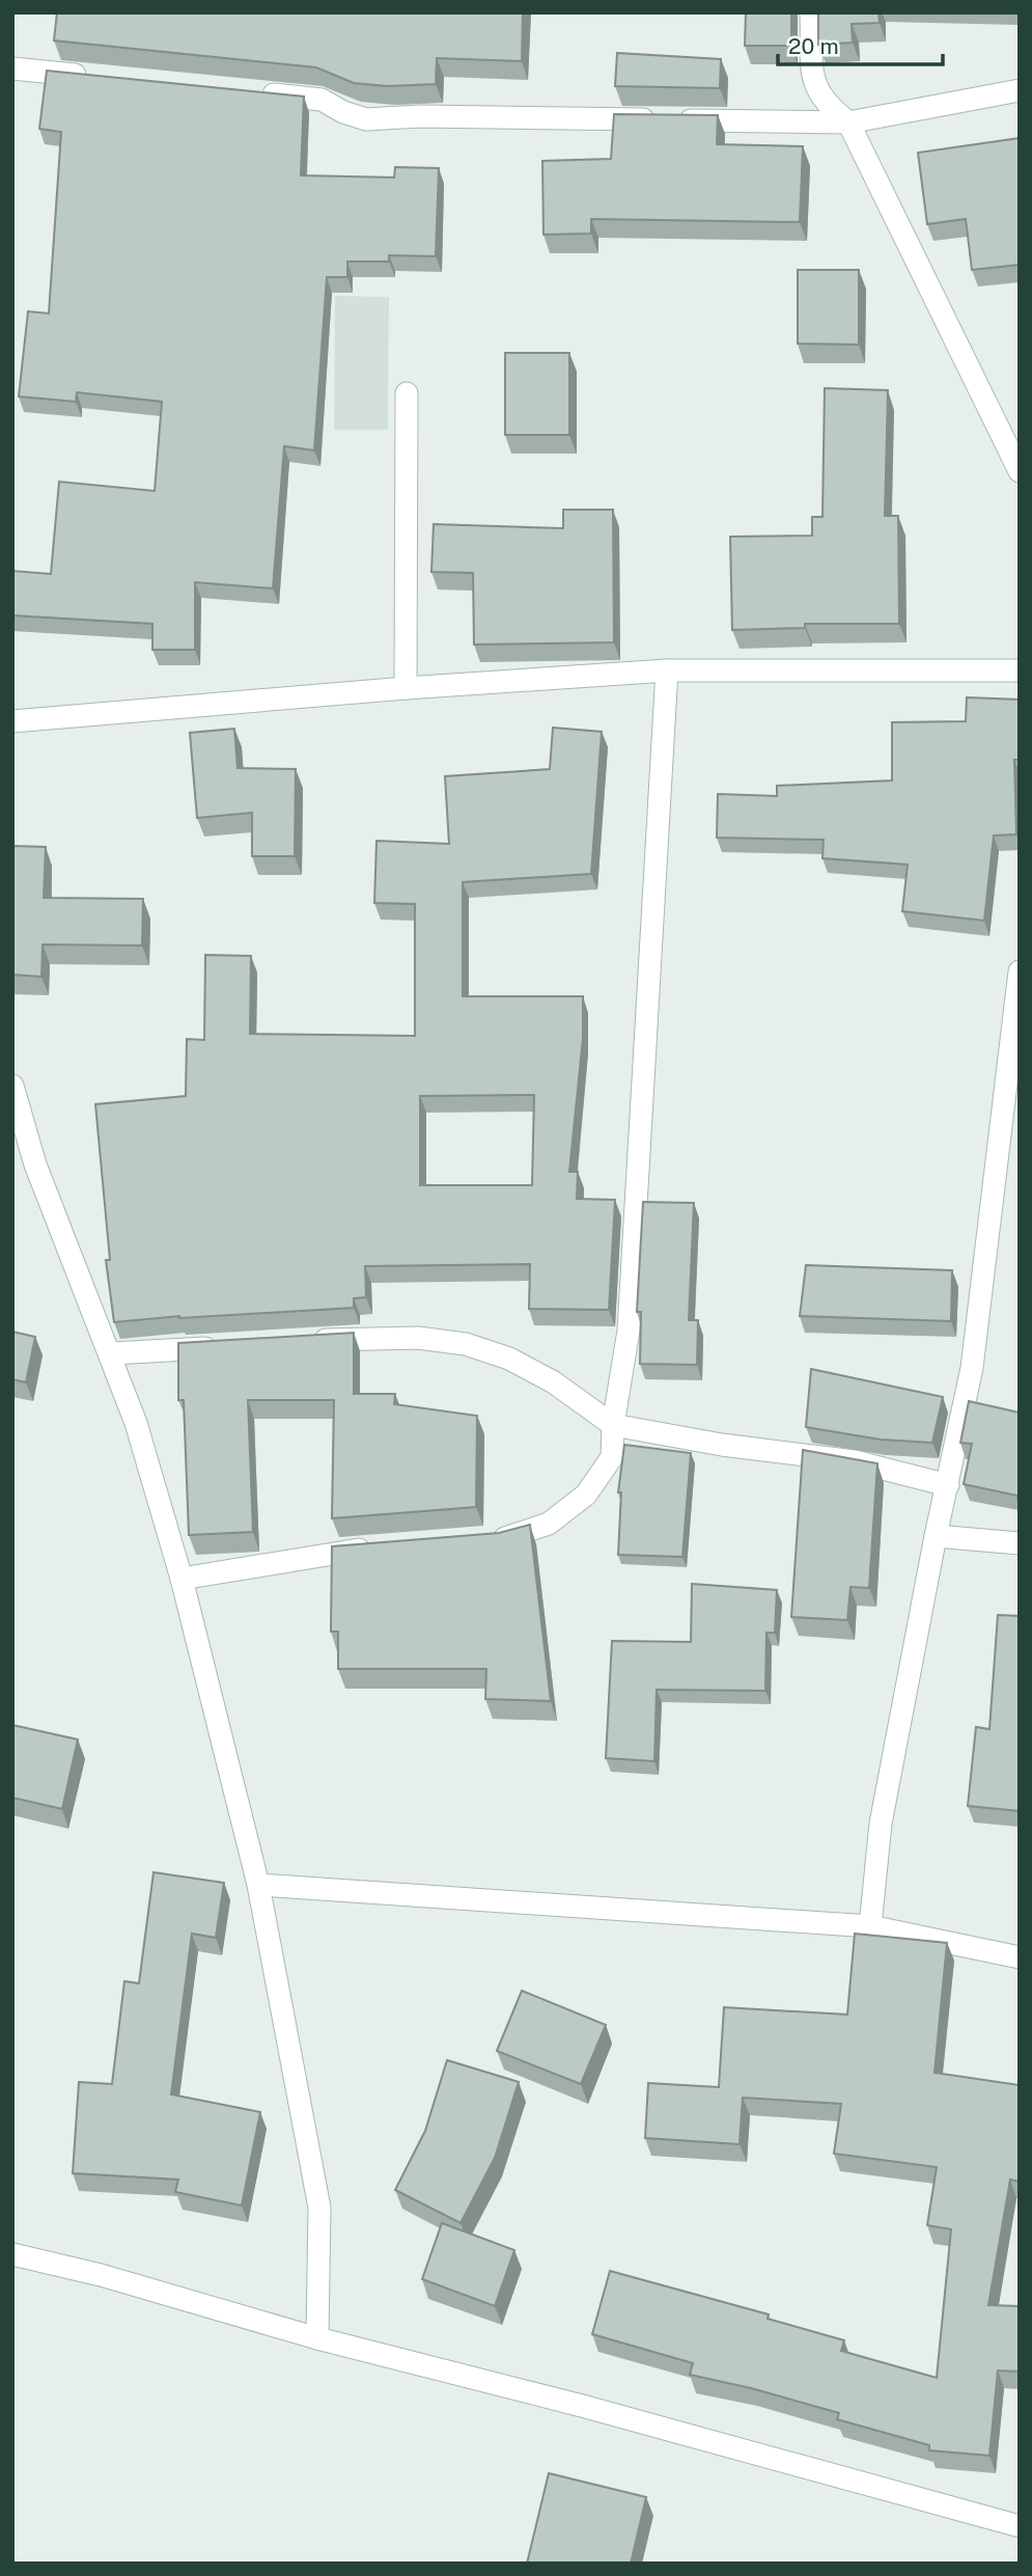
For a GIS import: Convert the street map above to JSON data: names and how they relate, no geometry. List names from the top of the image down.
{
  "scale_bar": "20 m"
}
